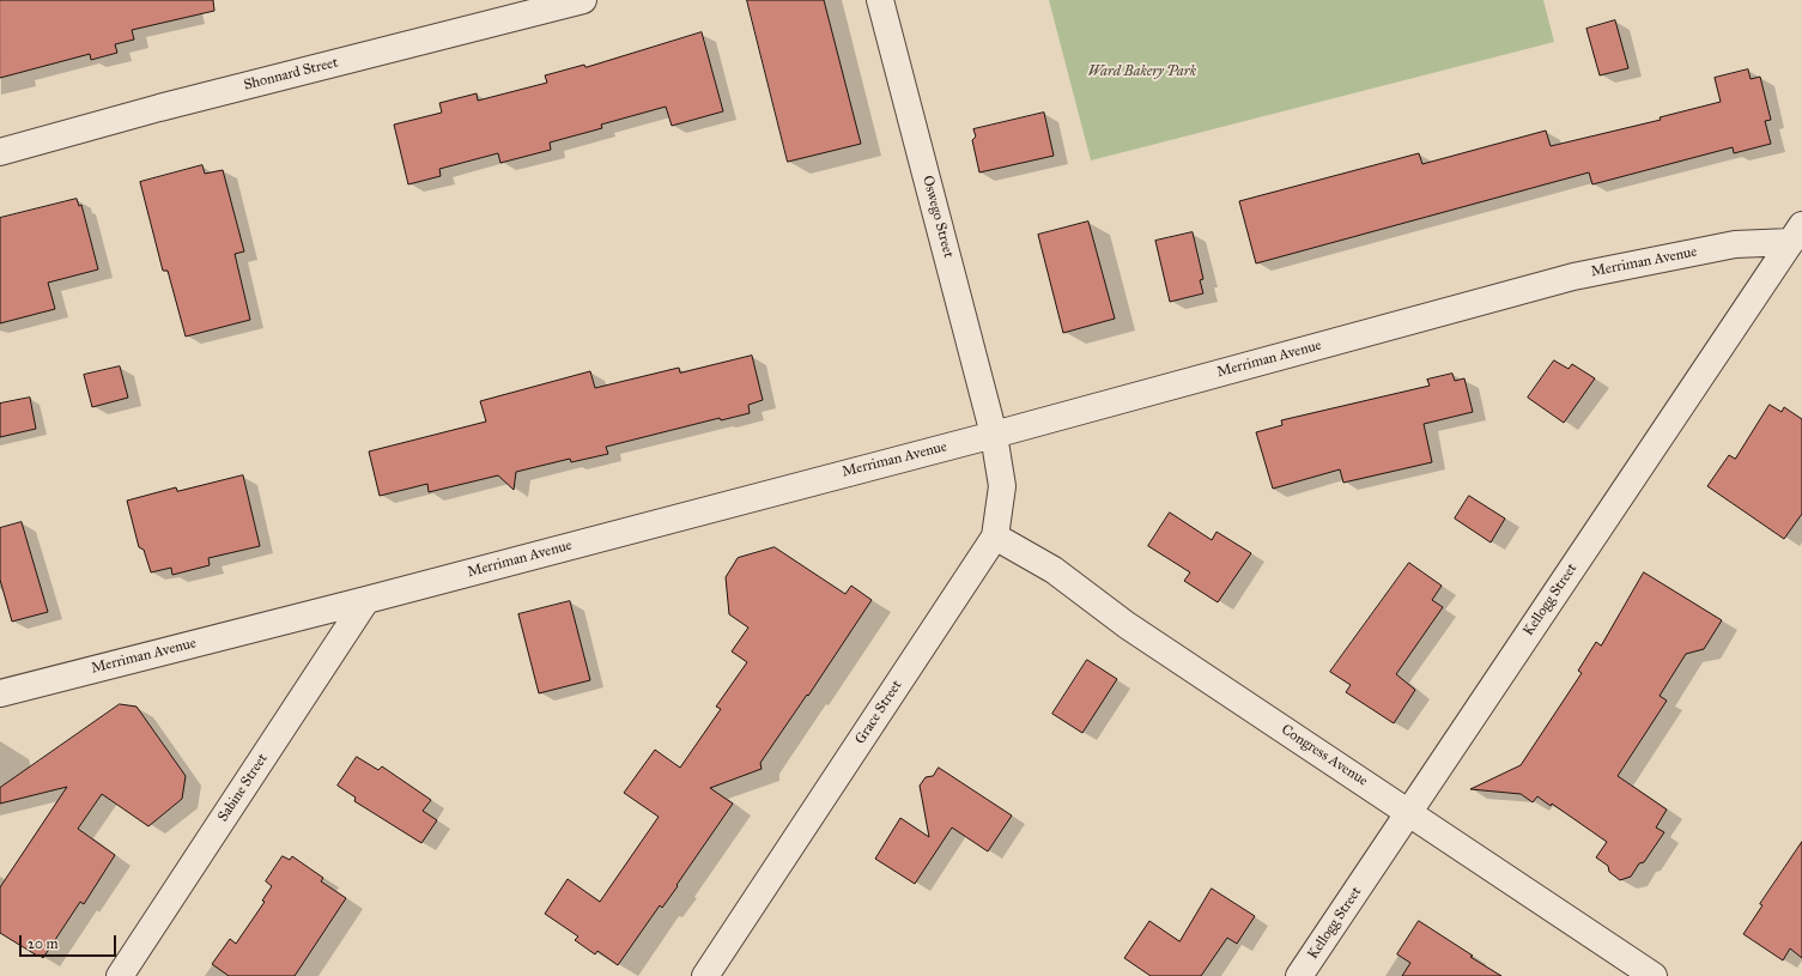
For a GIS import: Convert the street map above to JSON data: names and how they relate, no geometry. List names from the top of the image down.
{
  "streets": {
    "street": [
      "Shonnard Street",
      "Oswego Street",
      "Merriman Avenue",
      "Kellogg Street",
      "Grace Street",
      "Congress Avenue",
      "Sabine Street"
    ]
  },
  "crossings": [
    ["Oswego Street", "Merriman Avenue"],
    ["Oswego Street", "Grace Street"],
    ["Merriman Avenue", "Kellogg Street"],
    ["Merriman Avenue", "Grace Street"],
    ["Merriman Avenue", "Sabine Street"],
    ["Kellogg Street", "Congress Avenue"],
    ["Grace Street", "Congress Avenue"]
  ],
  "parks": ["Ward Bakery Park"],
  "scale_bar": "20 m"
}
